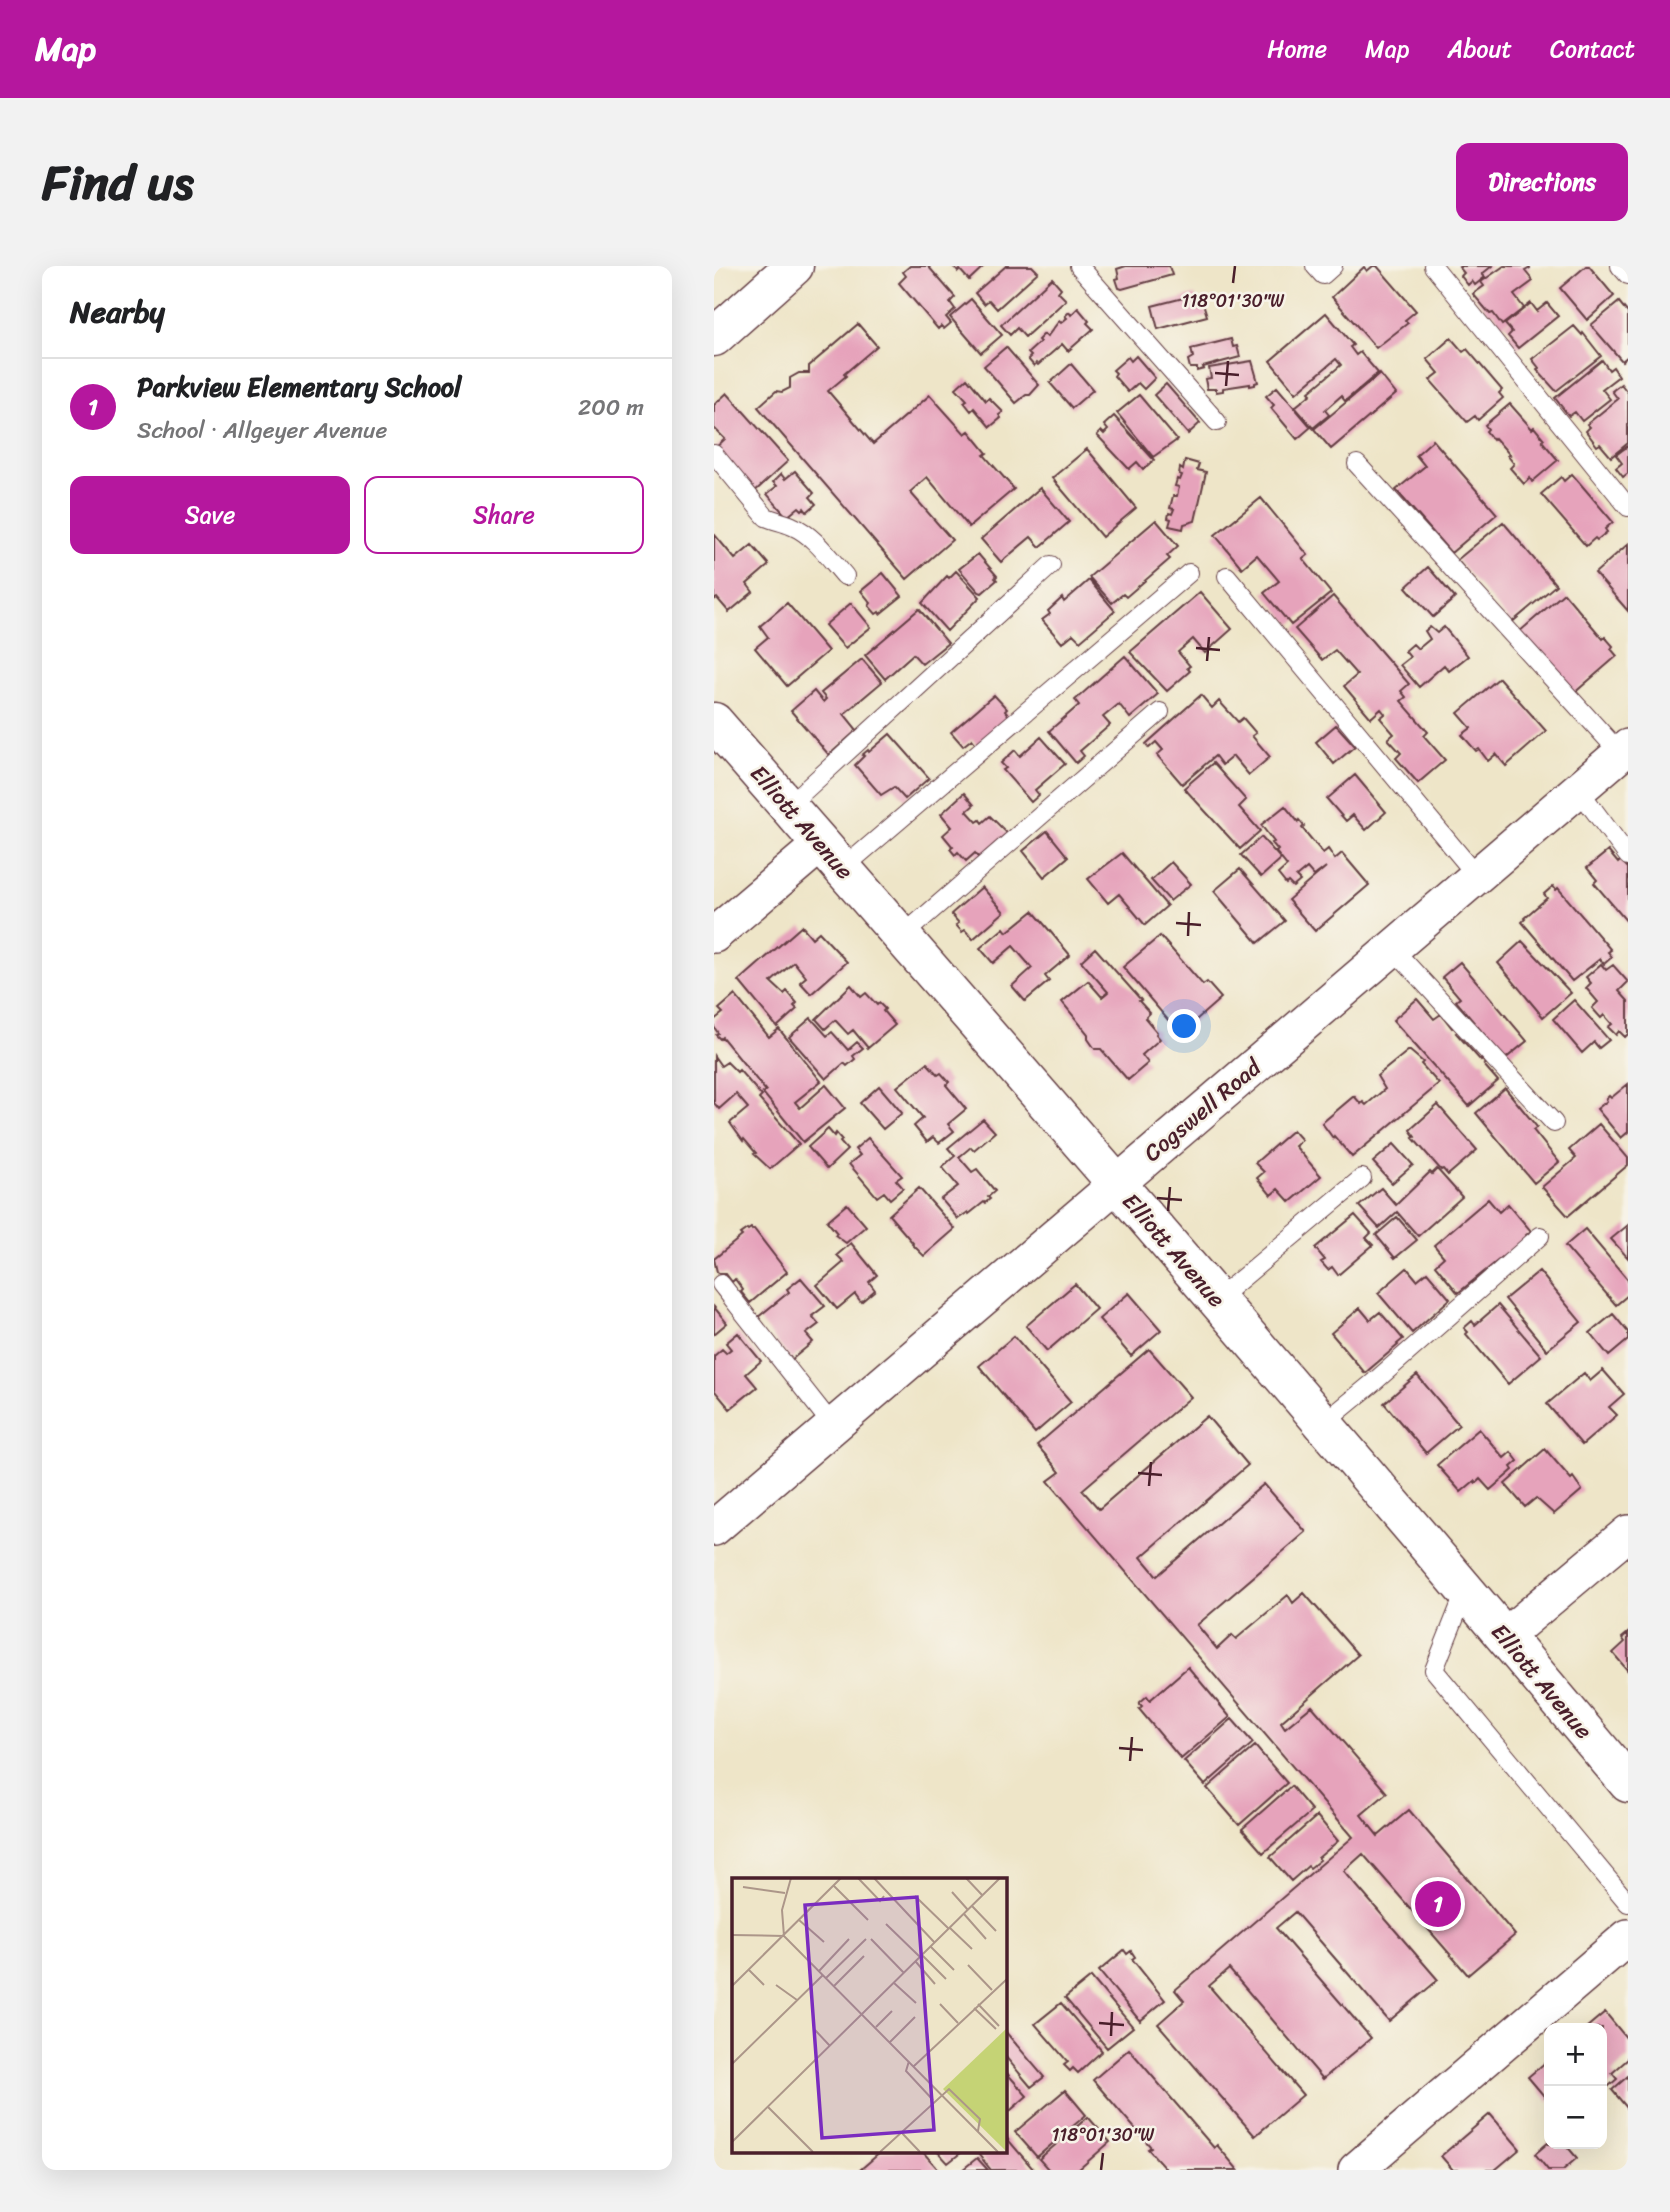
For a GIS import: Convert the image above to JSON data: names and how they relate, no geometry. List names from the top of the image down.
{
  "streets": {
    "street": ["Elliott Avenue", "Cogswell Road"]
  },
  "crossings": [
    ["Elliott Avenue", "Cogswell Road"]
  ],
  "page": {
    "header": "Map",
    "nav": [
      "Home",
      "Map",
      "About",
      "Contact"
    ],
    "title": "Find us",
    "buttons": [
      "Directions",
      ["Save", "Share"]
    ],
    "heading": "Nearby",
    "list": [
      {
        "mark": "1",
        "name": "Parkview Elementary School",
        "note": "School · Allgeyer Avenue",
        "value": "200 m"
      }
    ],
    "pins": "1",
    "map_buttons": ["+", "−"]
  },
  "coordinates": ["118°01'30\"W"]
}
